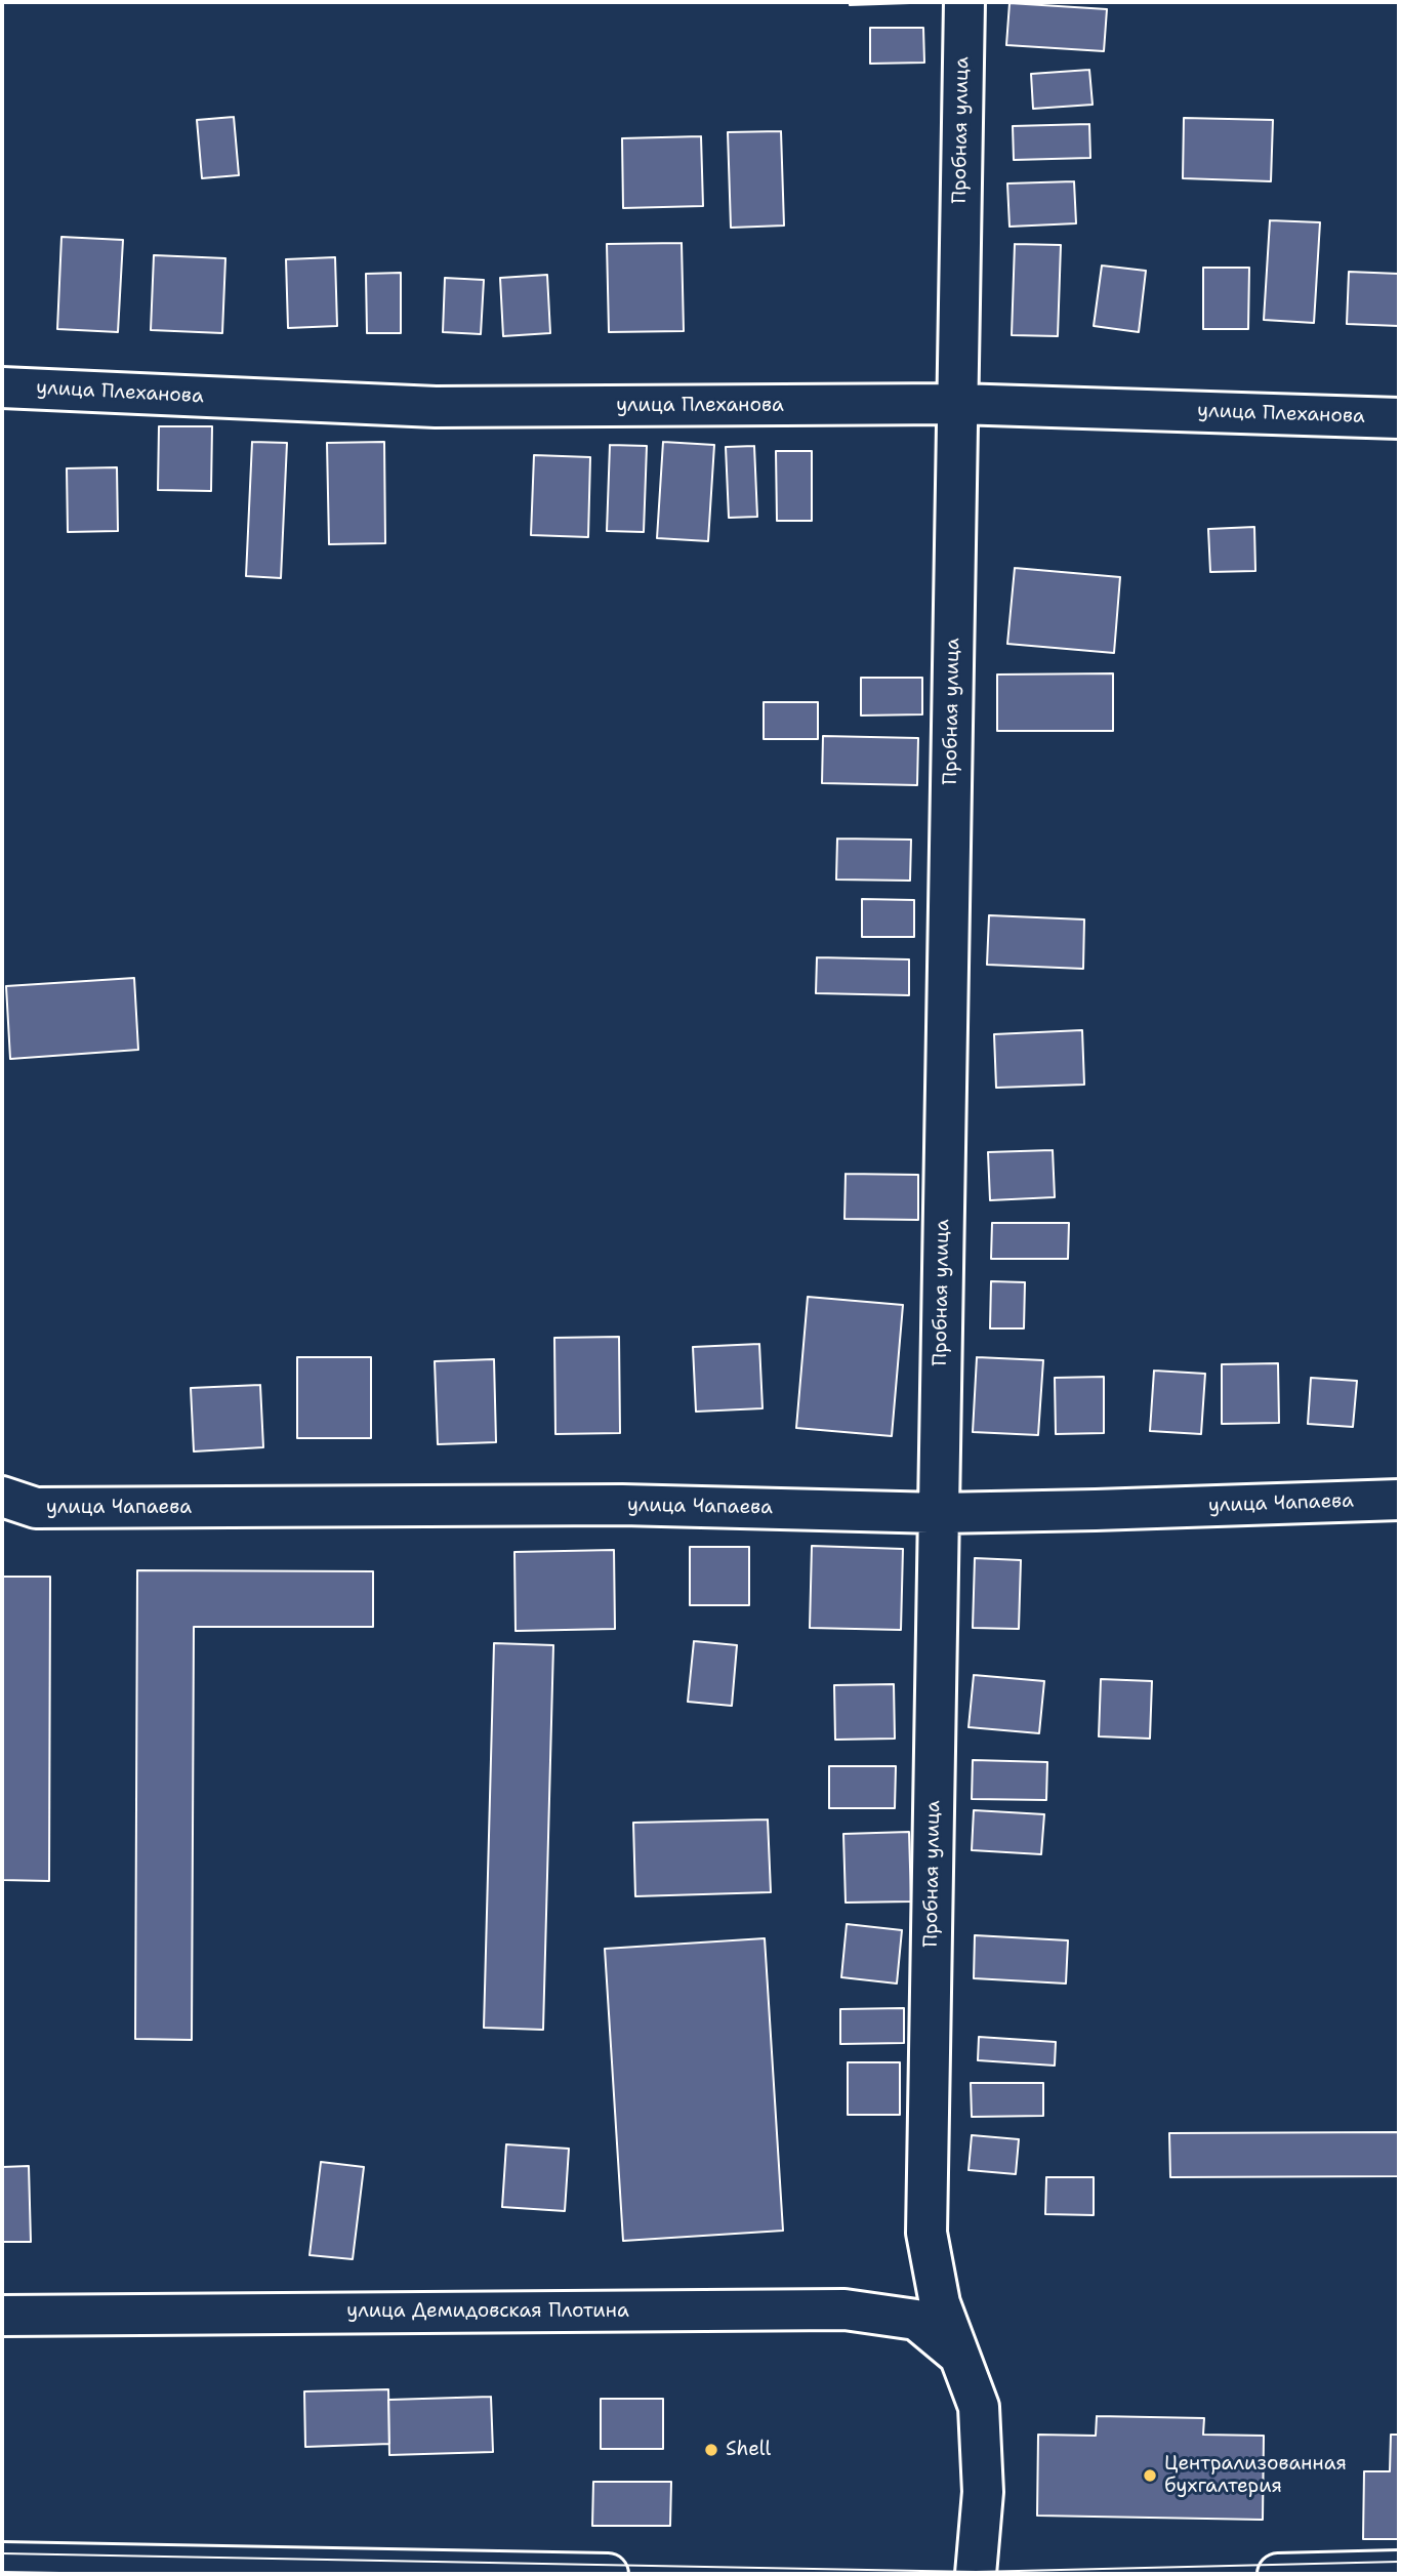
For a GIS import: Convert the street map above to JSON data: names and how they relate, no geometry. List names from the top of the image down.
{
  "streets": {
    "street": [
      "Пробная улица",
      "улица Плеханова",
      "улица Чапаева",
      "улица Демидовская Плотина"
    ]
  },
  "crossings": [
    ["Пробная улица", "улица Плеханова"],
    ["Пробная улица", "улица Чапаева"],
    ["Пробная улица", "улица Демидовская Плотина"]
  ],
  "places": ["Shell", "Централизованная бухгалтерия"]
}
